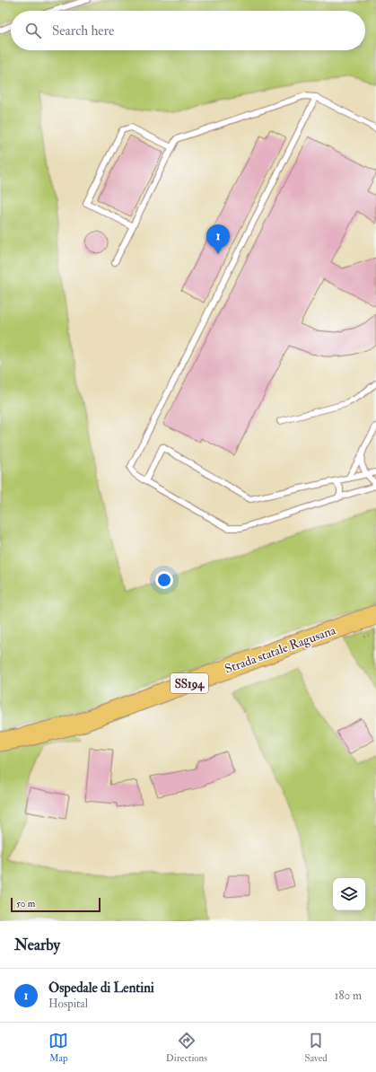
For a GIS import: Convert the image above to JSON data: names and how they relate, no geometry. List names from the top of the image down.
{
  "streets": {
    "main road": ["Strada statale Ragusana", "SS194"]
  },
  "scale_bar": "50 m",
  "page": {
    "search": "Search here",
    "pins": "1",
    "scale": "50 m",
    "heading": "Nearby",
    "list": [
      {
        "mark": "1",
        "name": "Ospedale di Lentini",
        "note": "Hospital",
        "value": "180 m"
      }
    ],
    "nav": ["Map", "Directions", "Saved"]
  }
}
